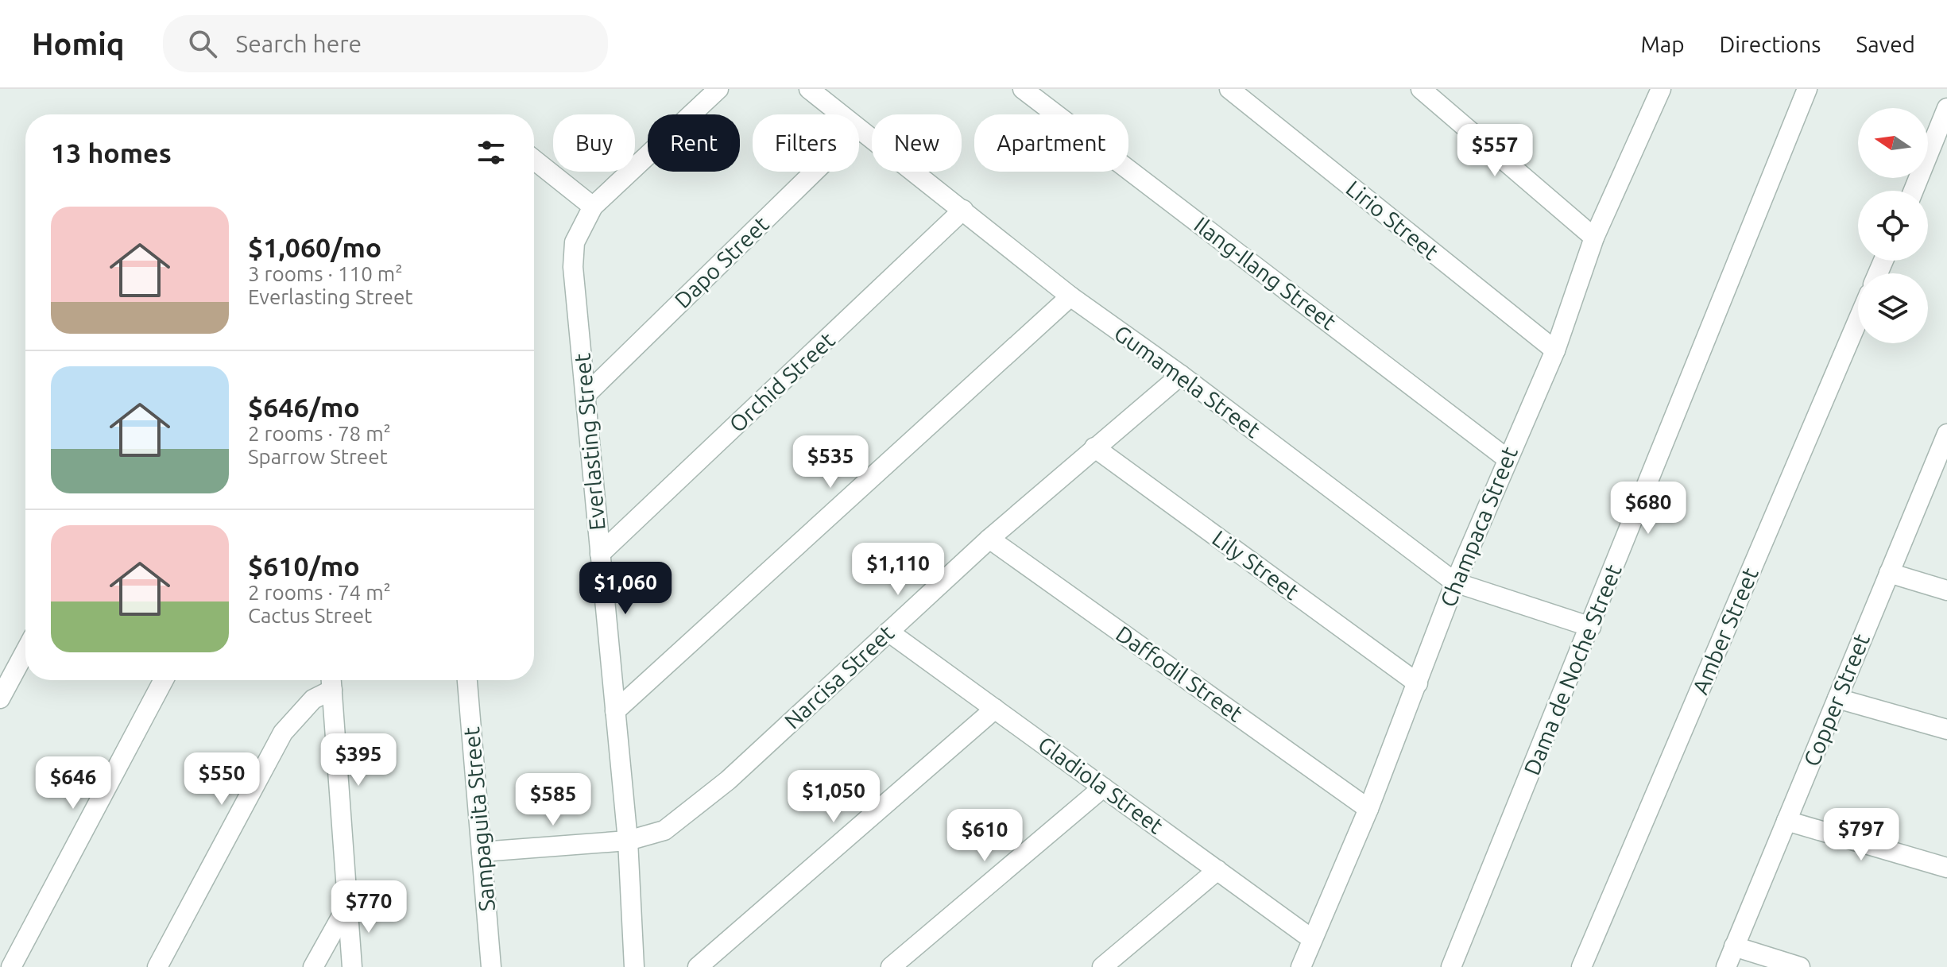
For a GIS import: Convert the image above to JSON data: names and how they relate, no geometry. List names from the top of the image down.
{
  "streets": {
    "street": [
      "Lirio Street",
      "Dapo Street",
      "Ilang-Ilang Street",
      "Gumamela Street",
      "Orchid Street",
      "Everlasting Street",
      "Champaca Street",
      "Lily Street",
      "Amber Street",
      "Dama de Noche Street",
      "Daffodil Street",
      "Narcisa Street",
      "Copper Street",
      "Gladiola Street",
      "Sampaguita Street"
    ]
  },
  "crossings": [
    ["Lirio Street", "Champaca Street"],
    ["Dapo Street", "Everlasting Street"],
    ["Ilang-Ilang Street", "Champaca Street"],
    ["Gumamela Street", "Orchid Street"],
    ["Gumamela Street", "Champaca Street"],
    ["Gumamela Street", "Dama de Noche Street"],
    ["Gumamela Street", "Narcisa Street"],
    ["Orchid Street", "Everlasting Street"],
    ["Everlasting Street", "Narcisa Street"],
    ["Champaca Street", "Lily Street"],
    ["Champaca Street", "Daffodil Street"],
    ["Champaca Street", "Gladiola Street"],
    ["Lily Street", "Narcisa Street"],
    ["Daffodil Street", "Narcisa Street"],
    ["Narcisa Street", "Gladiola Street"],
    ["Narcisa Street", "Sampaguita Street"]
  ],
  "north": "left",
  "page": {
    "header": "Homiq",
    "search": "Search here",
    "nav": ["Map", "Directions", "Saved"],
    "chip": [
      "Buy",
      "Rent",
      "Filters",
      "New",
      "Apartment"
    ],
    "heading": "13 homes",
    "price": [
      "$557",
      "$535",
      "$680",
      "$1,110",
      "$1,060",
      "$395",
      "$550",
      "$646",
      "$1,050",
      "$585",
      "$797",
      "$610",
      "$770"
    ],
    "list": [
      {
        "name": "$1,060/mo",
        "note": "3 rooms · 110 m² · Everlasting Street"
      },
      {
        "name": "$646/mo",
        "note": "2 rooms · 78 m² · Sparrow Street"
      },
      {
        "name": "$610/mo",
        "note": "2 rooms · 74 m² · Cactus Street"
      }
    ]
  }
}
